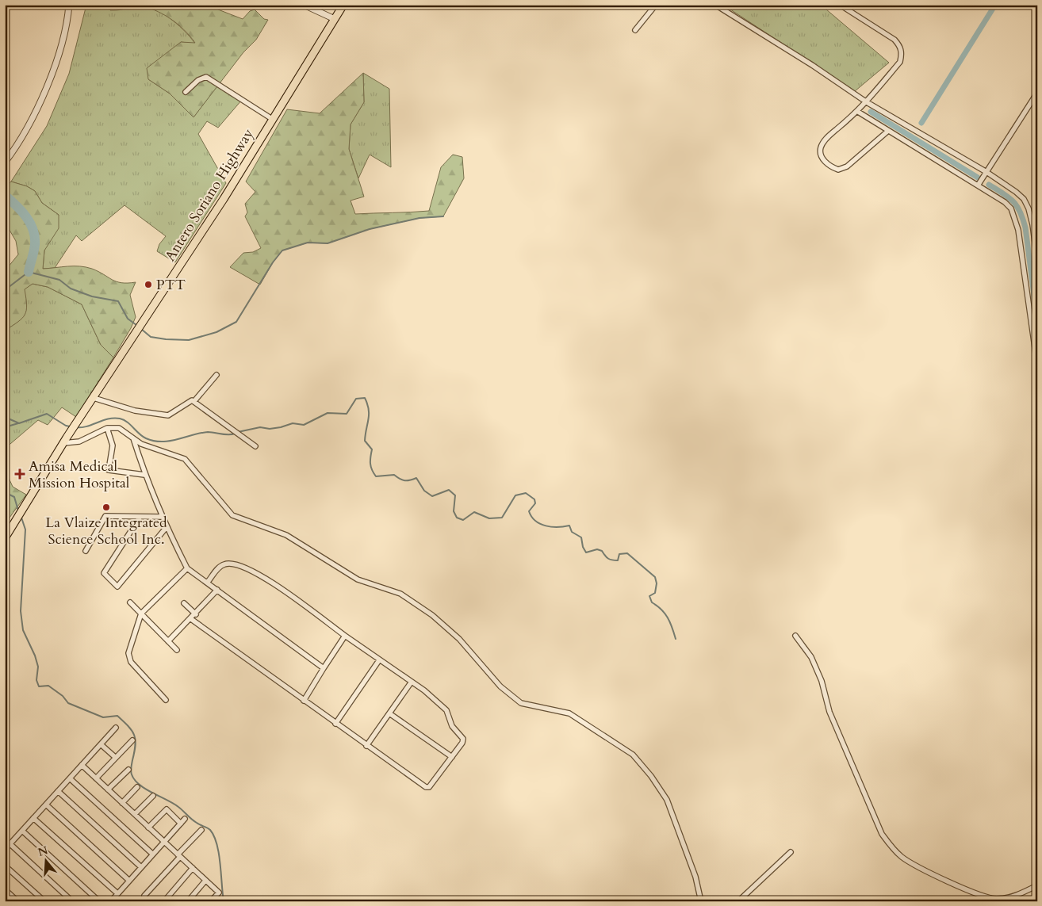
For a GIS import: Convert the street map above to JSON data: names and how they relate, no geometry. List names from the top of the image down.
{
  "streets": {
    "main road": ["Antero Soriano Highway"]
  },
  "places": {
    "other": ["PTT", "La Vlaize Integrated Science School Inc."],
    "health": ["Amisa Medical Mission Hospital"]
  },
  "north": "top"
}
